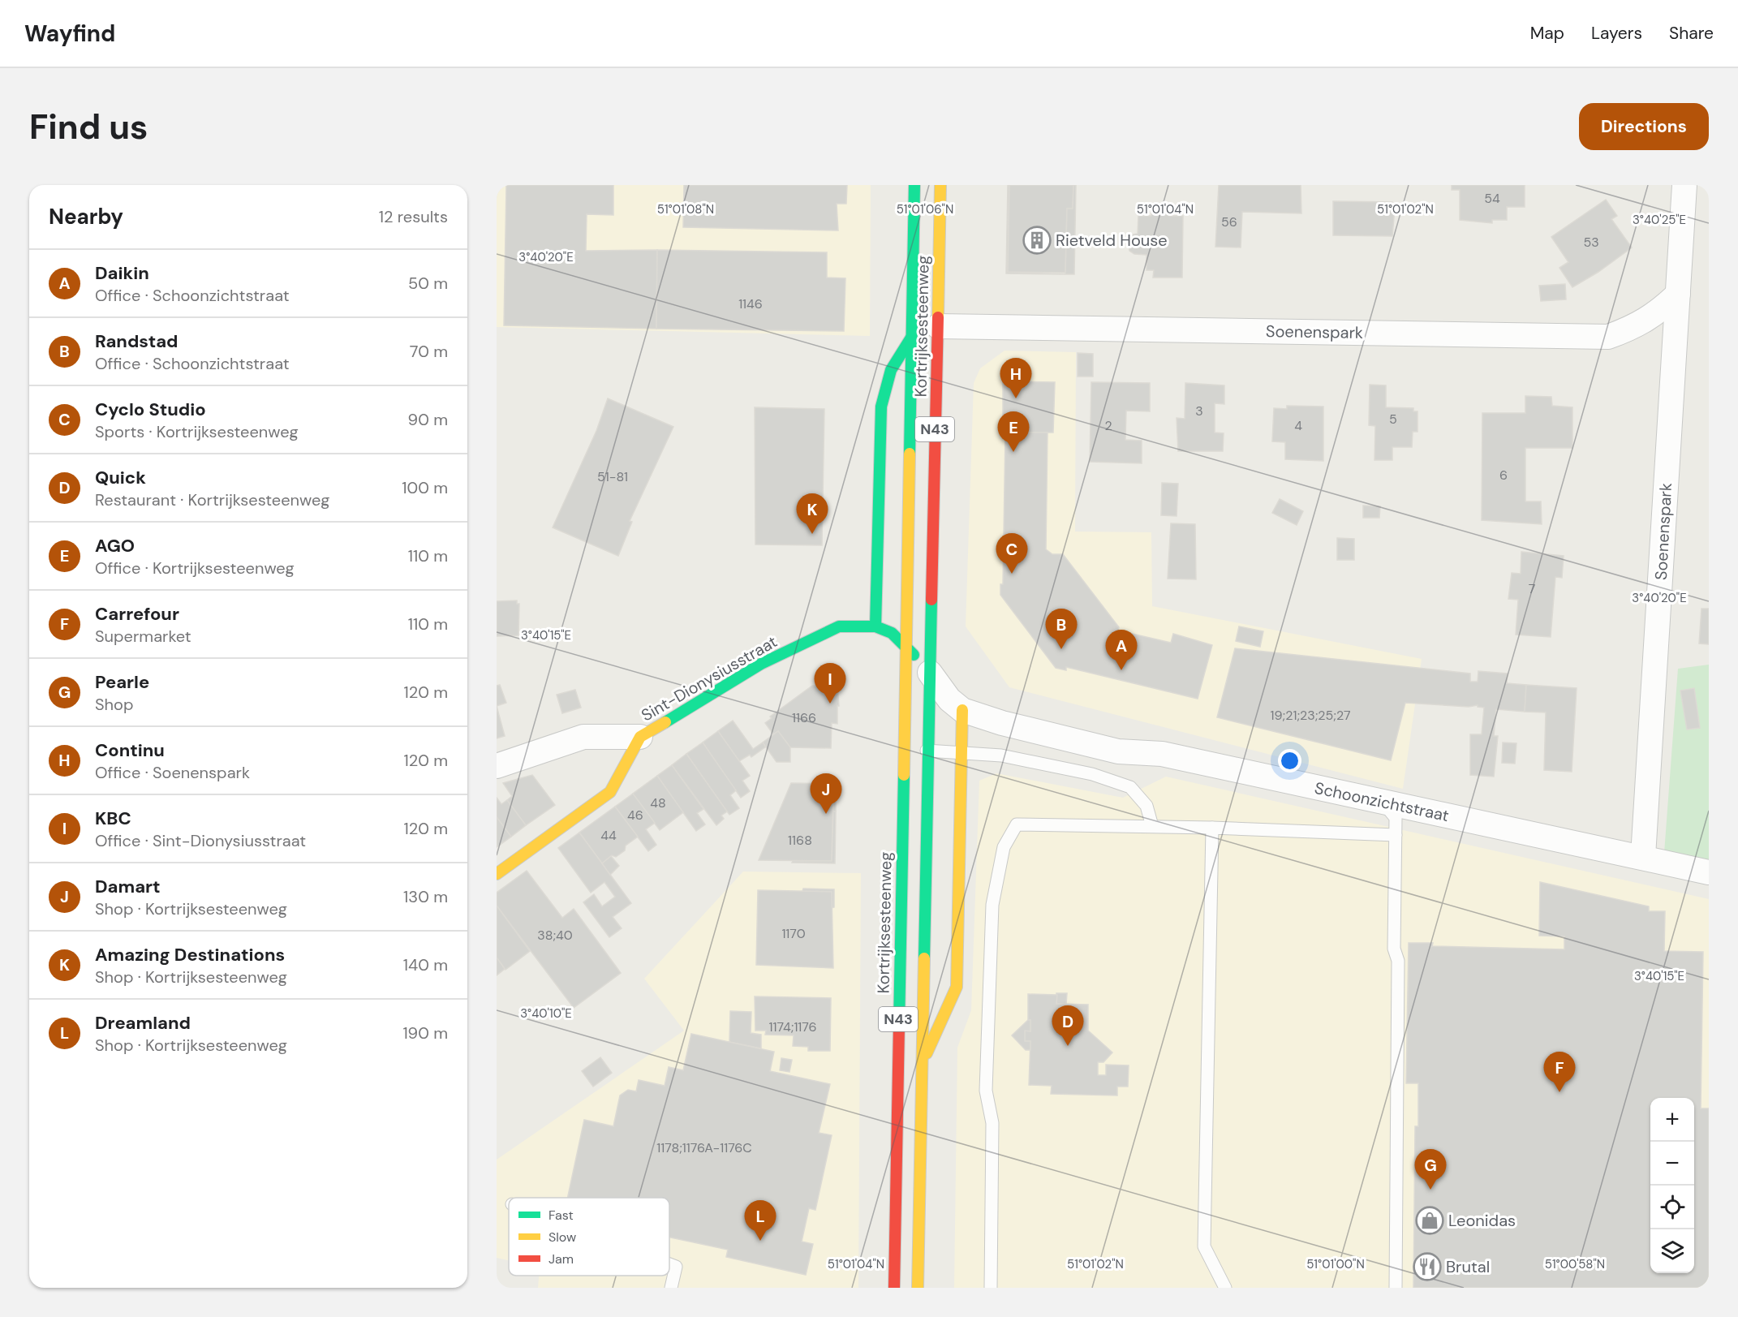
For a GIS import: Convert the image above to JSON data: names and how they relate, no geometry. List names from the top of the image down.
{
  "streets": {
    "main road": ["Kortrijksesteenweg", "N43", "Sint-Dionysiusstraat"],
    "street": ["Soenenspark", "Schoonzichtstraat"]
  },
  "crossings": [
    ["Kortrijksesteenweg", "Soenenspark"],
    ["Kortrijksesteenweg", "N43"],
    ["Kortrijksesteenweg", "Sint-Dionysiusstraat"],
    ["Kortrijksesteenweg", "Schoonzichtstraat"],
    ["Soenenspark", "Schoonzichtstraat"],
    ["N43", "Schoonzichtstraat"]
  ],
  "places": {
    "building": ["Rietveld House"],
    "shop": ["Leonidas"],
    "restaurant": ["Brutal"]
  },
  "house_numbers": [
    "54",
    "56",
    "53",
    "1146",
    "3",
    "5",
    "2",
    "4",
    "6",
    "51-81",
    "7",
    "19;21;23;25;27",
    "1166",
    "48",
    "46",
    "44",
    "1168",
    "1170",
    "38;40",
    "1174;1176",
    "1178;1176A-1176C"
  ],
  "legend": ["Fast", "Slow", "Jam"],
  "page": {
    "header": "Wayfind",
    "nav": ["Map", "Layers", "Share"],
    "buttons": "Directions",
    "title": "Find us",
    "heading": ["Nearby", "12 results"],
    "list": [
      {
        "mark": "A",
        "name": "Daikin",
        "note": "Office · Schoonzichtstraat",
        "value": "50 m"
      },
      {
        "mark": "B",
        "name": "Randstad",
        "note": "Office · Schoonzichtstraat",
        "value": "70 m"
      },
      {
        "mark": "C",
        "name": "Cyclo Studio",
        "note": "Sports · Kortrijksesteenweg",
        "value": "90 m"
      },
      {
        "mark": "D",
        "name": "Quick",
        "note": "Restaurant · Kortrijksesteenweg",
        "value": "100 m"
      },
      {
        "mark": "E",
        "name": "AGO",
        "note": "Office · Kortrijksesteenweg",
        "value": "110 m"
      },
      {
        "mark": "F",
        "name": "Carrefour",
        "note": "Supermarket",
        "value": "110 m"
      },
      {
        "mark": "G",
        "name": "Pearle",
        "note": "Shop",
        "value": "120 m"
      },
      {
        "mark": "H",
        "name": "Continu",
        "note": "Office · Soenenspark",
        "value": "120 m"
      },
      {
        "mark": "I",
        "name": "KBC",
        "note": "Office · Sint-Dionysiusstraat",
        "value": "120 m"
      },
      {
        "mark": "J",
        "name": "Damart",
        "note": "Shop · Kortrijksesteenweg",
        "value": "130 m"
      },
      {
        "mark": "K",
        "name": "Amazing Destinations",
        "note": "Shop · Kortrijksesteenweg",
        "value": "140 m"
      },
      {
        "mark": "L",
        "name": "Dreamland",
        "note": "Shop · Kortrijksesteenweg",
        "value": "190 m"
      }
    ],
    "pins": [
      "H",
      "E",
      "K",
      "C",
      "B",
      "A",
      "I",
      "J",
      "D",
      "F",
      "G",
      "L"
    ],
    "map_buttons": ["+", "−"]
  },
  "coordinates": [
    "51°01'08\"N",
    "51°01'06\"N",
    "51°01'04\"N",
    "51°01'02\"N",
    "3°40'25\"E",
    "3°40'20\"E",
    "3°40'15\"E",
    "3°40'10\"E",
    "51°01'00\"N",
    "51°00'58\"N"
  ]
}
